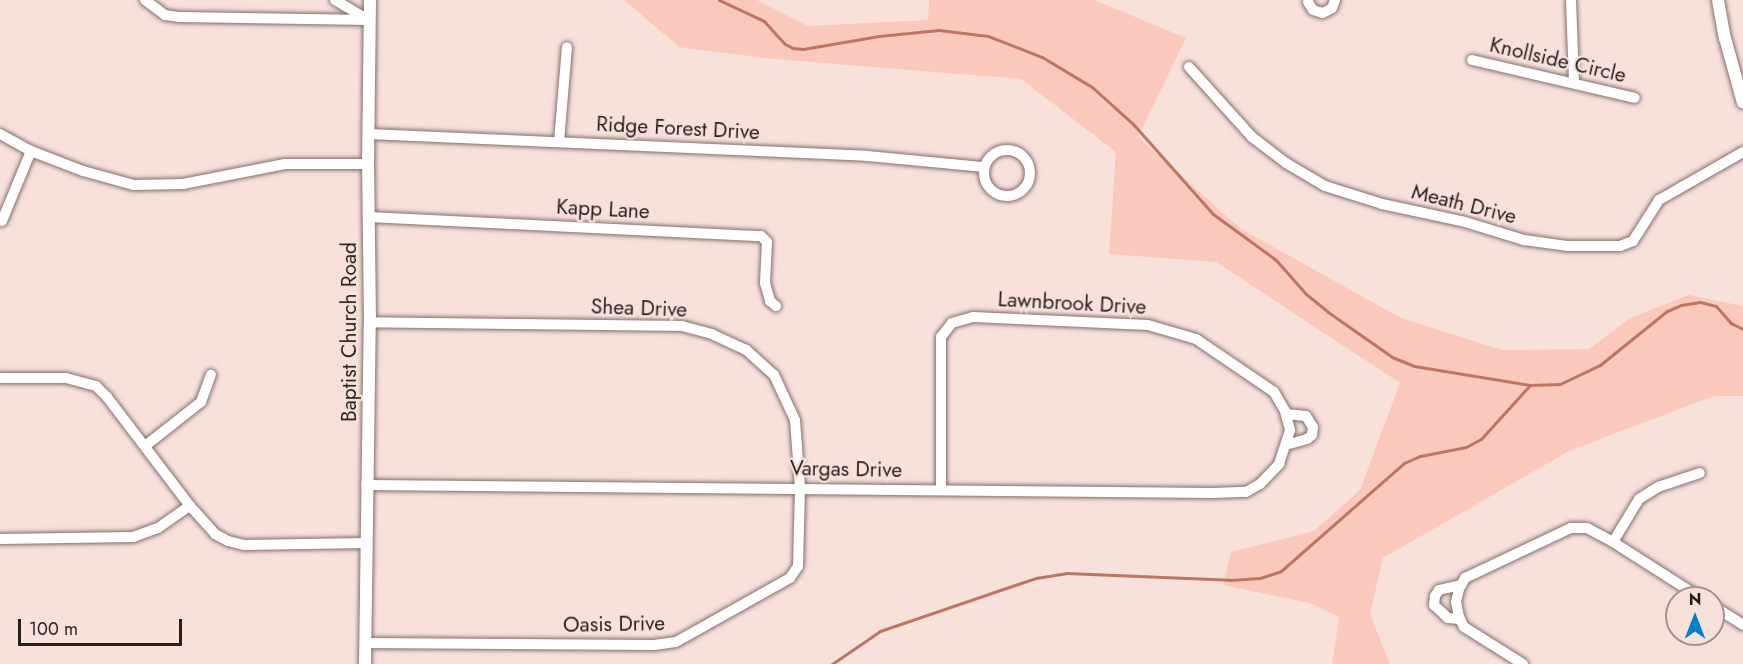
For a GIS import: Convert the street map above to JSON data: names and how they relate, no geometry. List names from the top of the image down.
{
  "streets": {
    "street": [
      "Knollside Circle",
      "Ridge Forest Drive",
      "Meath Drive",
      "Kapp Lane",
      "Lawnbrook Drive",
      "Shea Drive",
      "Baptist Church Road",
      "Vargas Drive",
      "Oasis Drive"
    ]
  },
  "crossings": [
    ["Ridge Forest Drive", "Baptist Church Road"],
    ["Kapp Lane", "Baptist Church Road"],
    ["Lawnbrook Drive", "Vargas Drive"],
    ["Shea Drive", "Baptist Church Road"],
    ["Shea Drive", "Vargas Drive"],
    ["Shea Drive", "Oasis Drive"],
    ["Baptist Church Road", "Vargas Drive"],
    ["Baptist Church Road", "Oasis Drive"],
    ["Vargas Drive", "Oasis Drive"]
  ],
  "scale_bar": "100 m",
  "north": "top"
}
